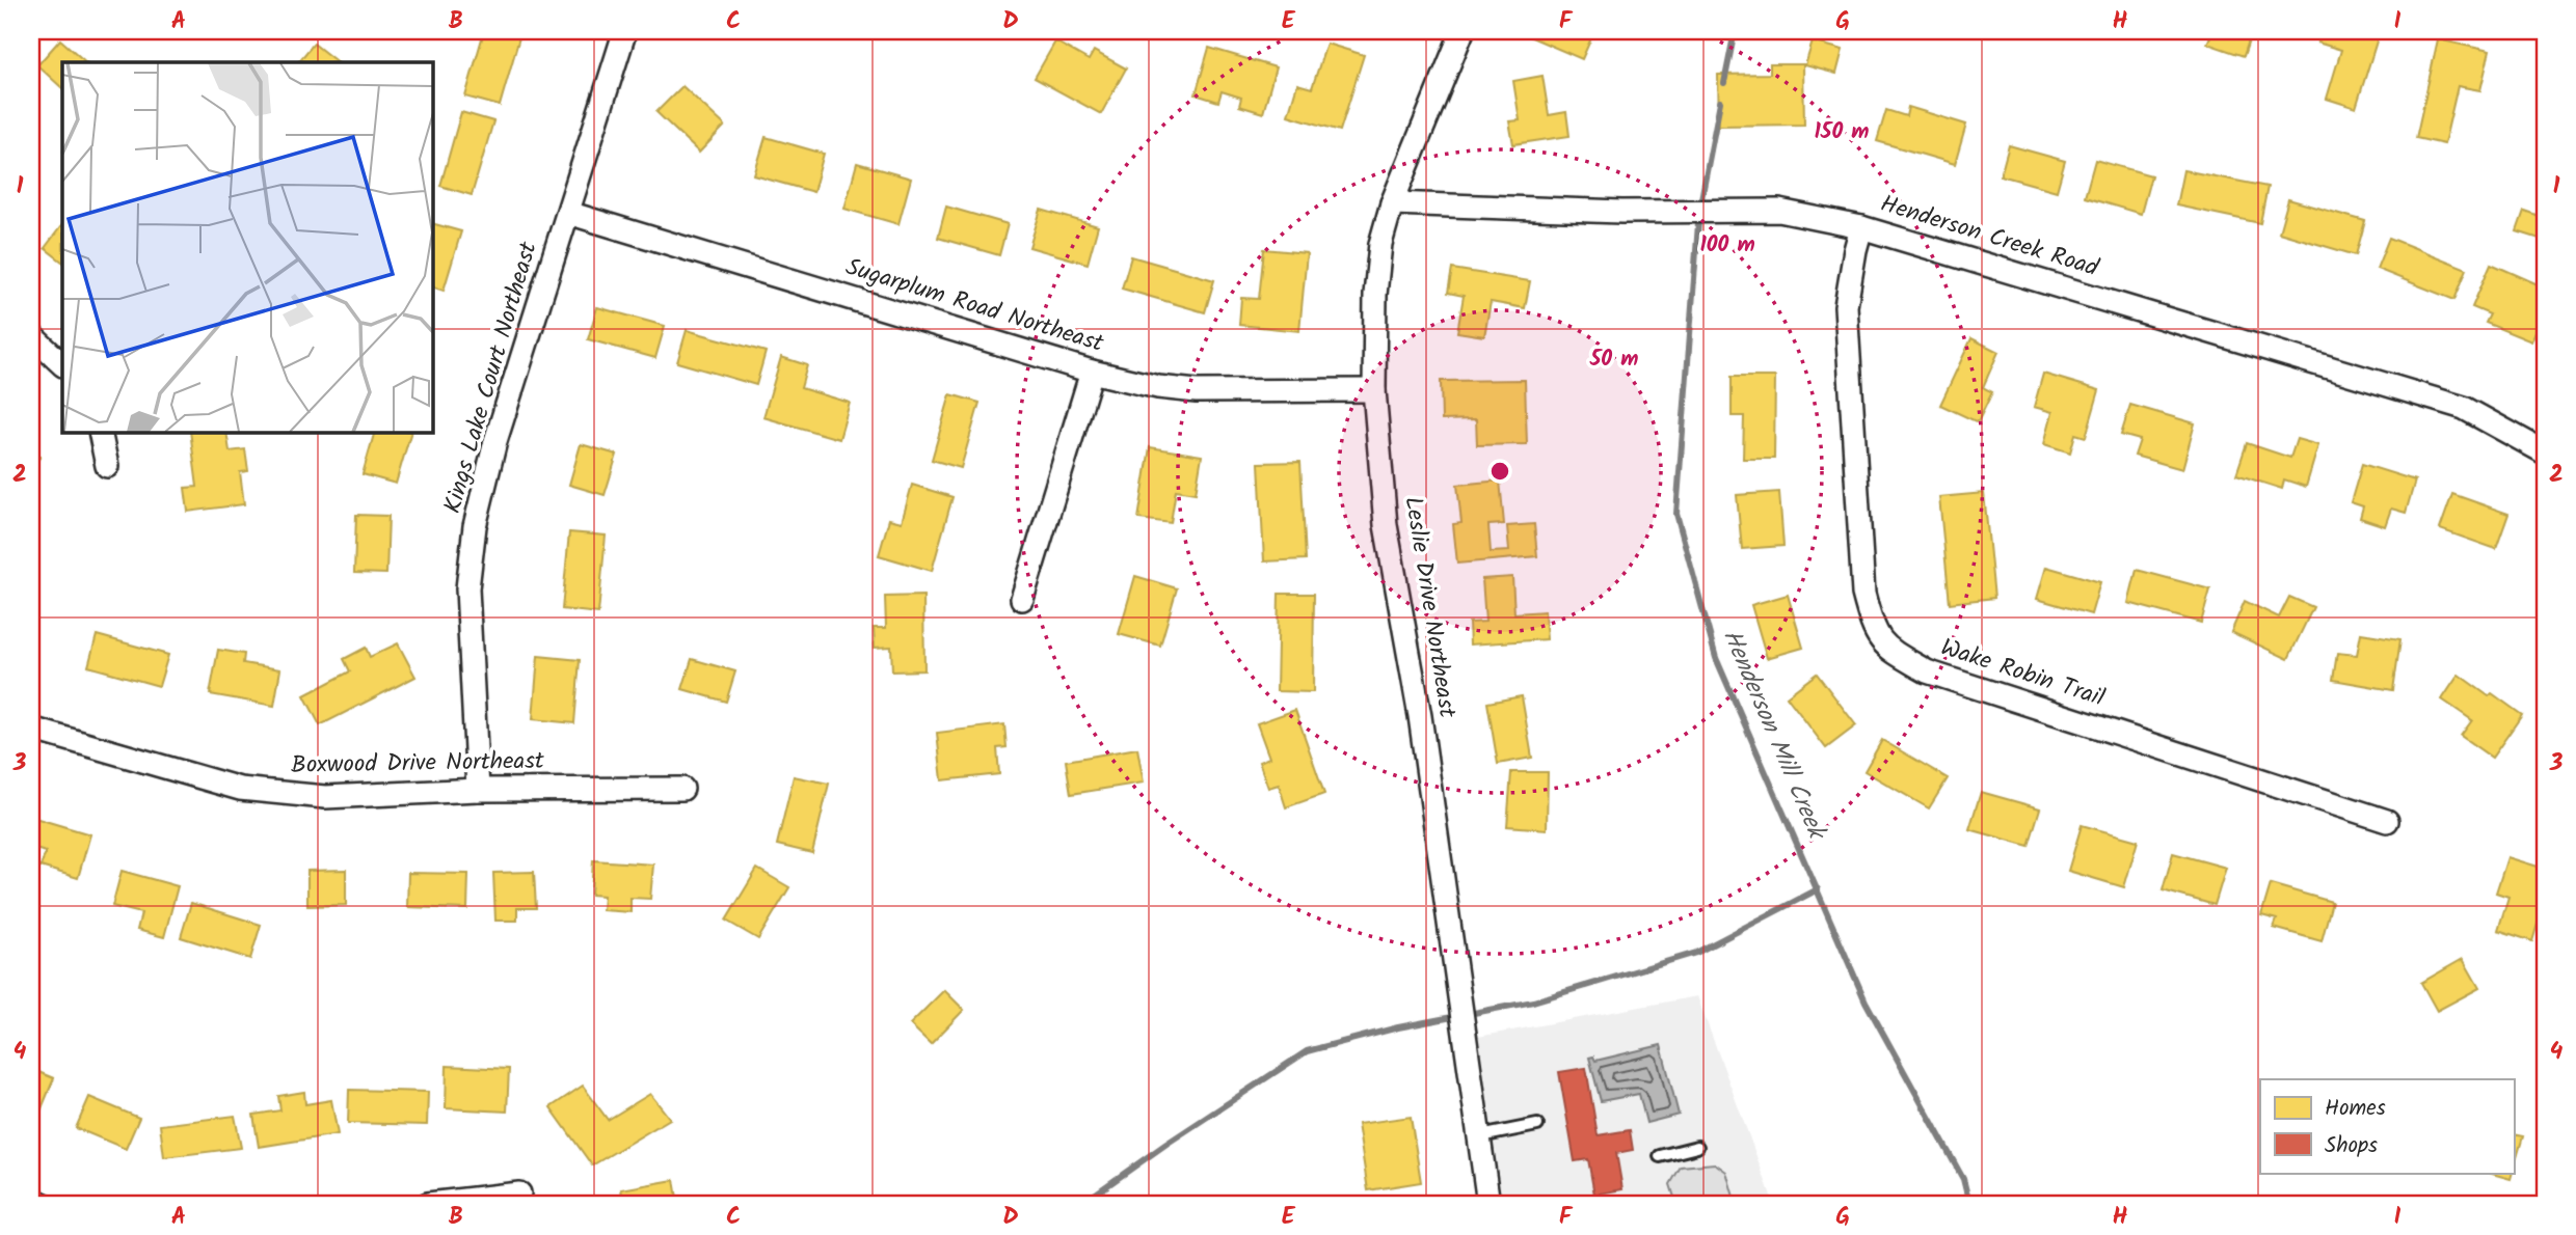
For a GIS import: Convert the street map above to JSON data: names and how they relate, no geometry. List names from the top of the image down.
{
  "streets": {
    "street": [
      "Henderson Creek Road",
      "Sugarplum Road Northeast",
      "Kings Lake Court Northeast",
      "Leslie Drive Northeast",
      "Wake Robin Trail",
      "Boxwood Drive Northeast"
    ]
  },
  "crossings": [
    ["Henderson Creek Road", "Leslie Drive Northeast"],
    ["Henderson Creek Road", "Wake Robin Trail"],
    ["Sugarplum Road Northeast", "Kings Lake Court Northeast"],
    ["Sugarplum Road Northeast", "Leslie Drive Northeast"],
    ["Kings Lake Court Northeast", "Boxwood Drive Northeast"]
  ],
  "water": ["Henderson Mill Creek"],
  "legend": ["Homes", "Shops"],
  "grid": {
    "columns": [
      "A",
      "B",
      "C",
      "D",
      "E",
      "F",
      "G",
      "H",
      "I"
    ],
    "rows": [
      "1",
      "2",
      "3",
      "4"
    ]
  },
  "rings": ["150 m", "100 m", "50 m"]
}
